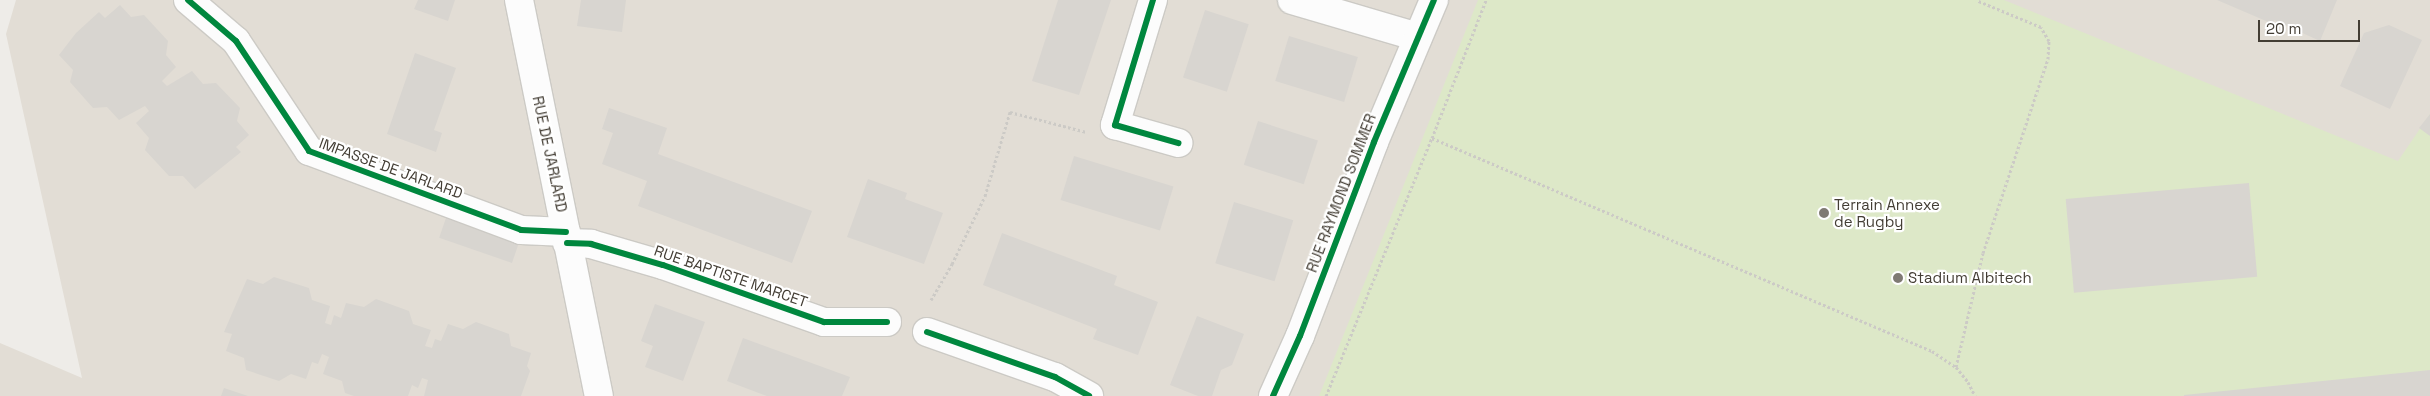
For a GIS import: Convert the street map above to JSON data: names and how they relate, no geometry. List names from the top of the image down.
{
  "streets": {
    "street": [
      "RUE DE JARLARD",
      "IMPASSE DE JARLARD",
      "RUE RAYMOND SOMMER",
      "RUE BAPTISTE MARCET"
    ]
  },
  "crossings": [
    ["RUE DE JARLARD", "IMPASSE DE JARLARD"],
    ["RUE DE JARLARD", "RUE BAPTISTE MARCET"],
    ["IMPASSE DE JARLARD", "RUE BAPTISTE MARCET"]
  ],
  "places": ["Terrain Annexe de Rugby", "Stadium Albitech"],
  "scale_bar": "20 m"
}
